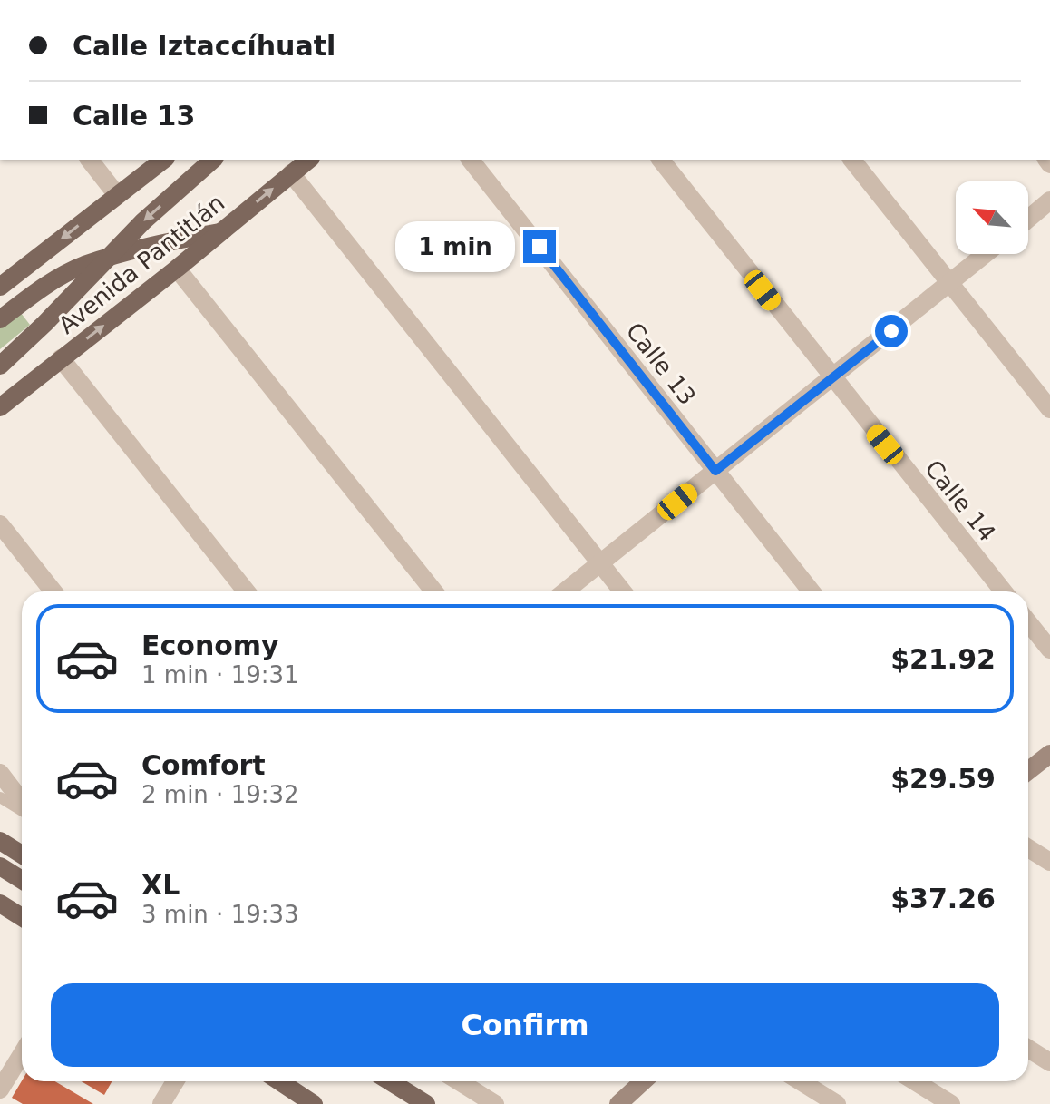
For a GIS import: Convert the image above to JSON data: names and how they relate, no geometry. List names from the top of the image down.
{
  "streets": {
    "main road": ["Avenida Pantitlán"],
    "street": ["Calle 13", "Calle 14"]
  },
  "north": "top left",
  "page": {
    "banner": ["Calle Iztaccíhuatl", "Calle 13"],
    "bubble": "1 min",
    "list": [
      {
        "name": "Economy",
        "note": "1 min · 19:31",
        "value": "$21.92"
      },
      {
        "name": "Comfort",
        "note": "2 min · 19:32",
        "value": "$29.59"
      },
      {
        "name": "XL",
        "note": "3 min · 19:33",
        "value": "$37.26"
      }
    ],
    "buttons": "Confirm"
  }
}
